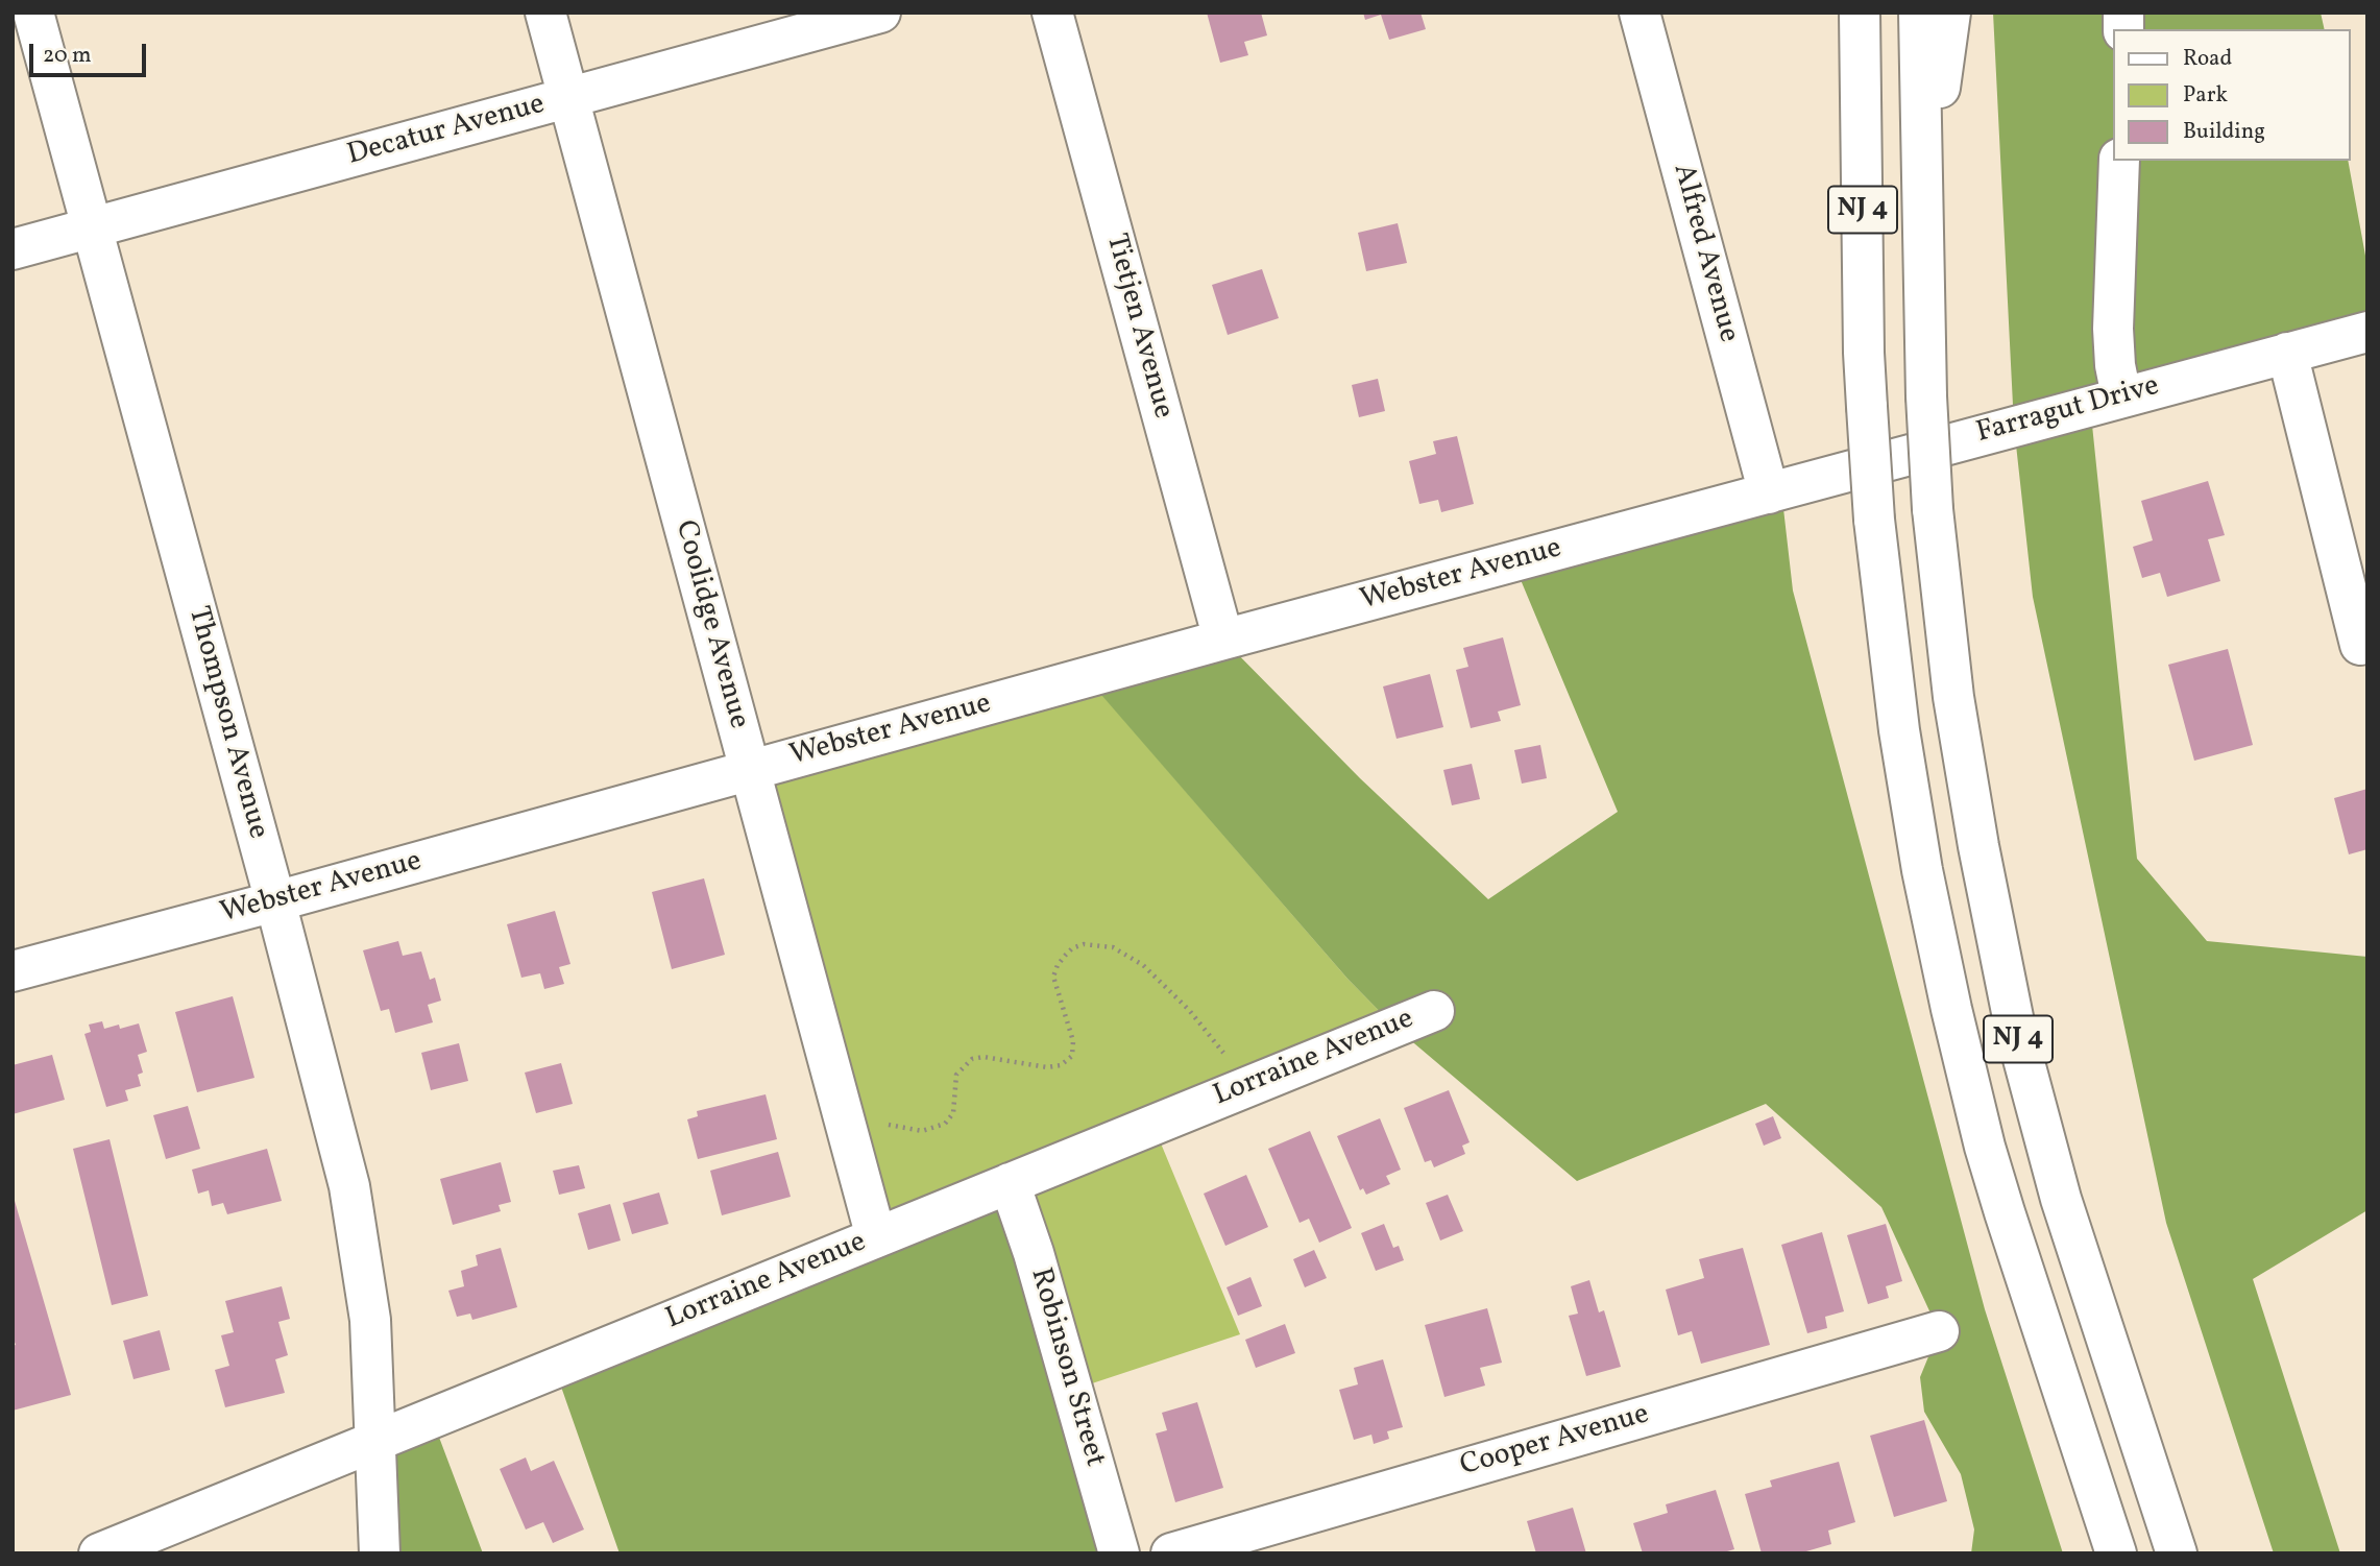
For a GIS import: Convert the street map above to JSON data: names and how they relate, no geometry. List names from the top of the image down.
{
  "streets": {
    "main road": [
      "Decatur Avenue",
      "NJ 4",
      "Alfred Avenue",
      "Tietjen Avenue",
      "Farragut Drive",
      "Webster Avenue",
      "Coolidge Avenue",
      "Thompson Avenue",
      "Lorraine Avenue",
      "Robinson Street",
      "Cooper Avenue"
    ]
  },
  "crossings": [
    ["Decatur Avenue", "Coolidge Avenue"],
    ["Decatur Avenue", "Thompson Avenue"],
    ["Alfred Avenue", "Farragut Drive"],
    ["Alfred Avenue", "Webster Avenue"],
    ["Tietjen Avenue", "Webster Avenue"],
    ["Farragut Drive", "Webster Avenue"],
    ["Webster Avenue", "Coolidge Avenue"],
    ["Webster Avenue", "Thompson Avenue"],
    ["Coolidge Avenue", "Lorraine Avenue"],
    ["Thompson Avenue", "Lorraine Avenue"],
    ["Lorraine Avenue", "Robinson Street"]
  ],
  "legend": ["Road", "Park", "Building"],
  "scale_bar": "20 m"
}
